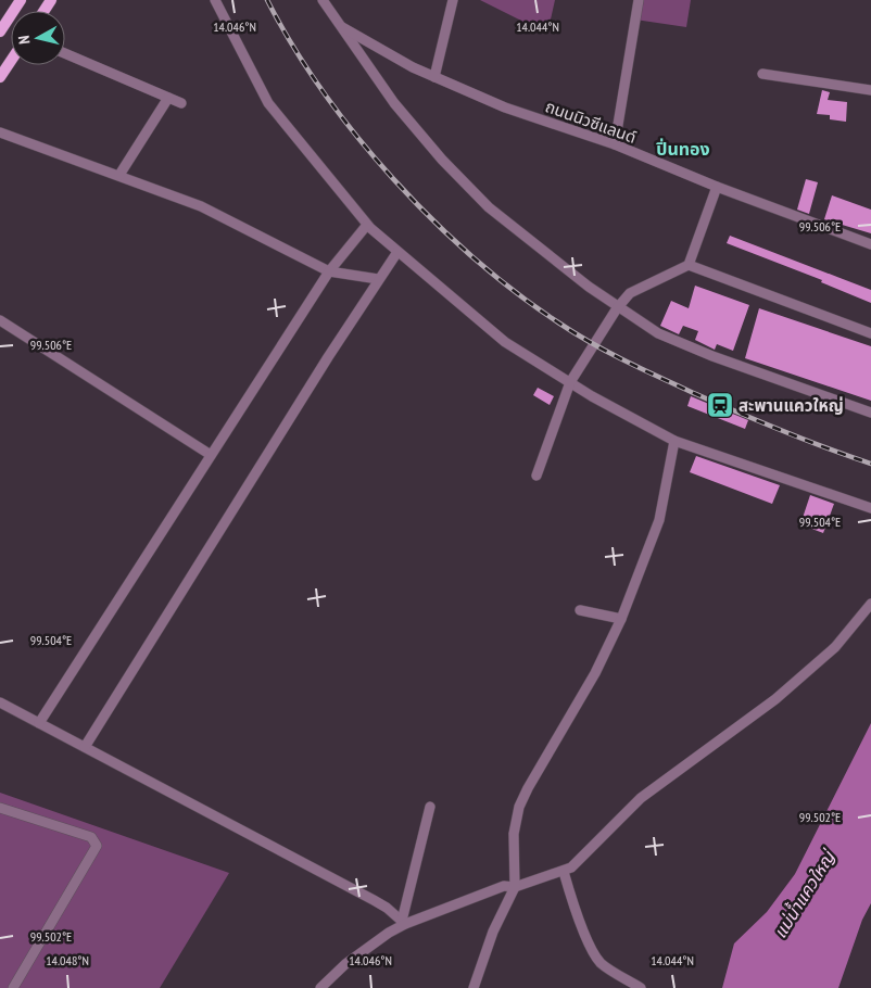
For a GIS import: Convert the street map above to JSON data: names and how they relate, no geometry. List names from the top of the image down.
{
  "streets": {
    "street": ["ถนนนิวซีแลนด์"]
  },
  "districts": ["ปิ่นทอง"],
  "water": ["แม่น้ำแควใหญ่"],
  "places": {
    "station": ["สะพานแควใหญ่"]
  },
  "north": "left",
  "coordinates": [
    "14.046°N",
    "14.044°N",
    "99.506°E",
    "99.504°E",
    "99.502°E",
    "14.048°N"
  ]
}
